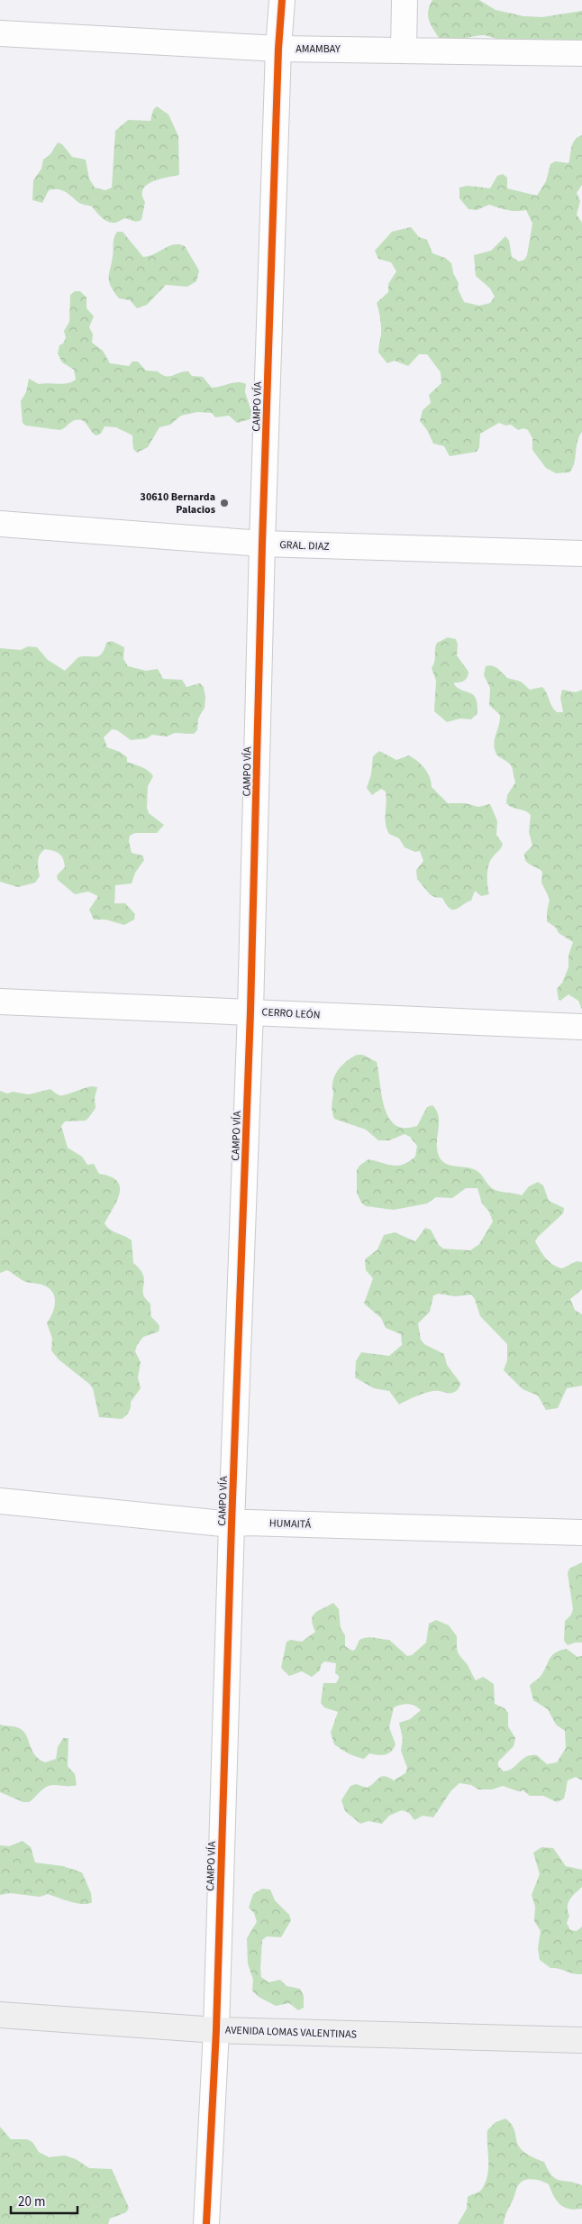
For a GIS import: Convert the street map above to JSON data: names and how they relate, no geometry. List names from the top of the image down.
{
  "streets": {
    "street": [
      "AMAMBAY",
      "CAMPO VÍA",
      "GRAL. DIAZ",
      "CERRO LEÓN",
      "HUMAITÁ",
      "AVENIDA LOMAS VALENTINAS"
    ]
  },
  "crossings": [
    ["AMAMBAY", "CAMPO VÍA"],
    ["CAMPO VÍA", "GRAL. DIAZ"],
    ["CAMPO VÍA", "CERRO LEÓN"],
    ["CAMPO VÍA", "HUMAITÁ"],
    ["CAMPO VÍA", "AVENIDA LOMAS VALENTINAS"]
  ],
  "places": ["30610 Bernarda Palacios"],
  "scale_bar": "20 m"
}
